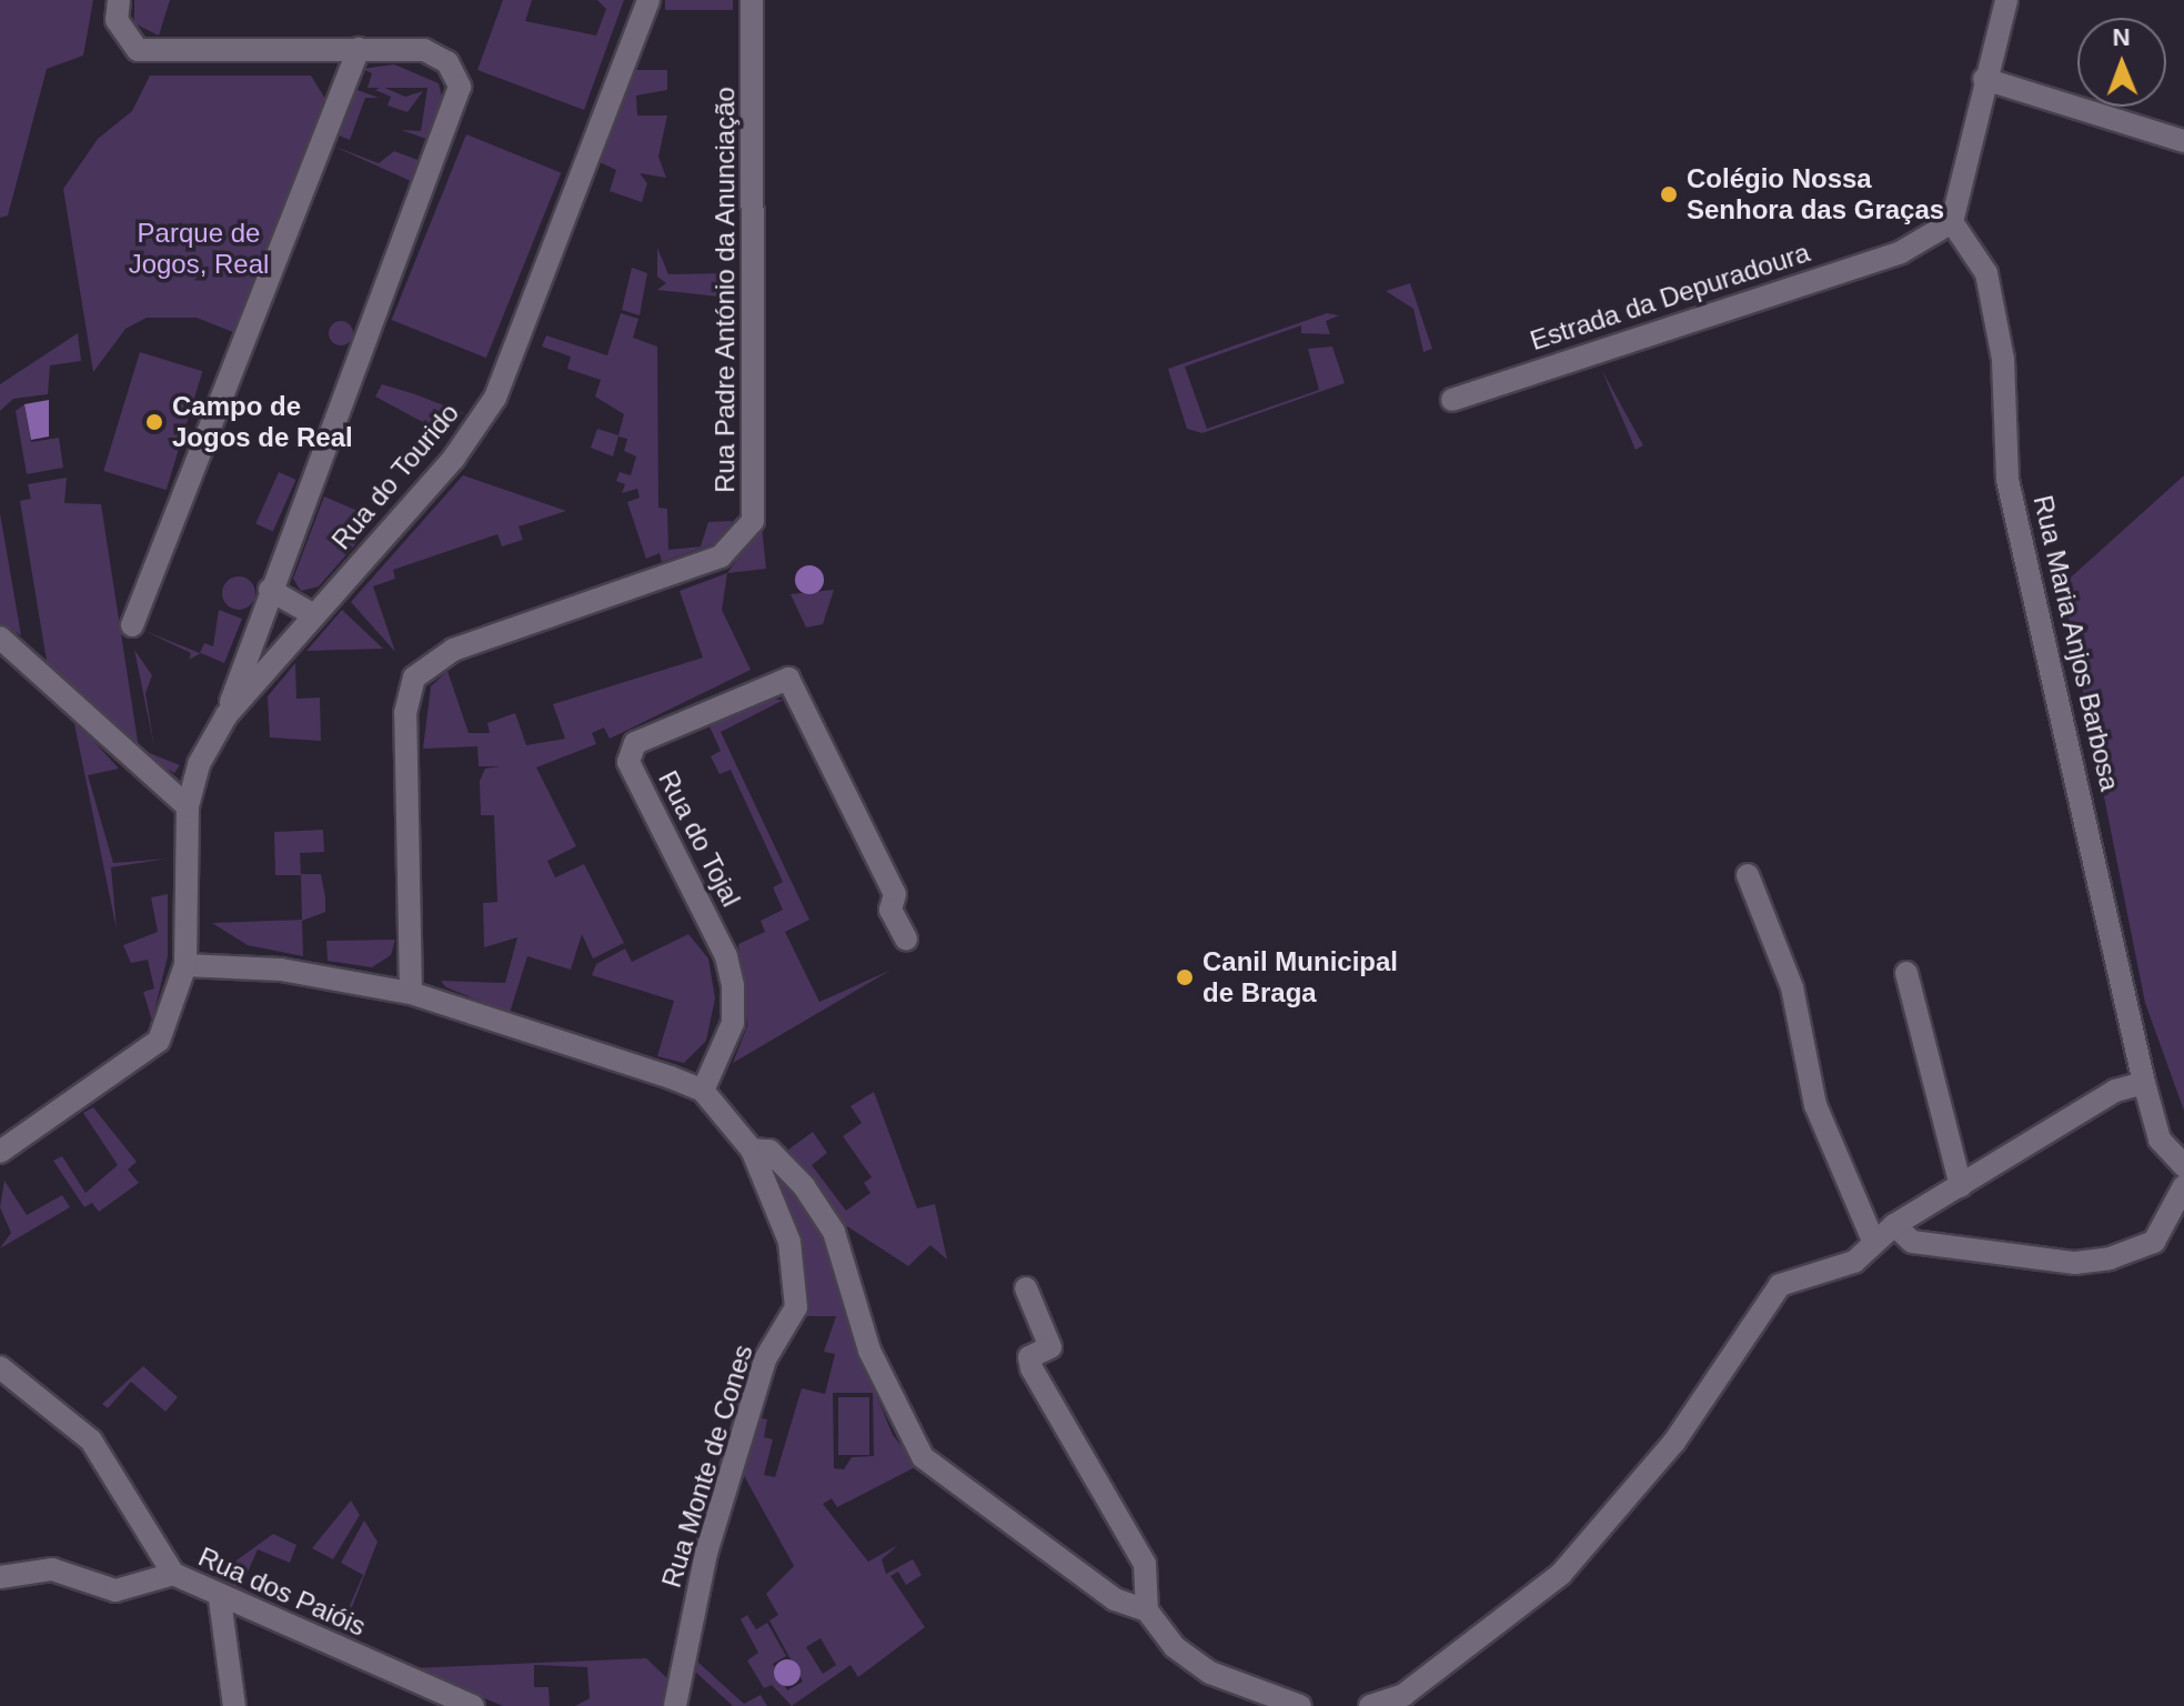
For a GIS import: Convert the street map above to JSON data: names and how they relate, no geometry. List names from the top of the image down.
{
  "streets": {
    "street": [
      "Rua Padre António da Anunciação",
      "Estrada da Depuradoura",
      "Rua do Tourido",
      "Rua Maria Anjos Barbosa",
      "Rua do Tojal",
      "Rua Monte de Cones",
      "Rua dos Paióis"
    ]
  },
  "crossings": [
    ["Estrada da Depuradoura", "Rua Maria Anjos Barbosa"]
  ],
  "parks": ["Parque de Jogos, Real"],
  "places": ["Colégio Nossa Senhora das Graças", "Campo de Jogos de Real", "Canil Municipal de Braga"],
  "north": "top"
}
